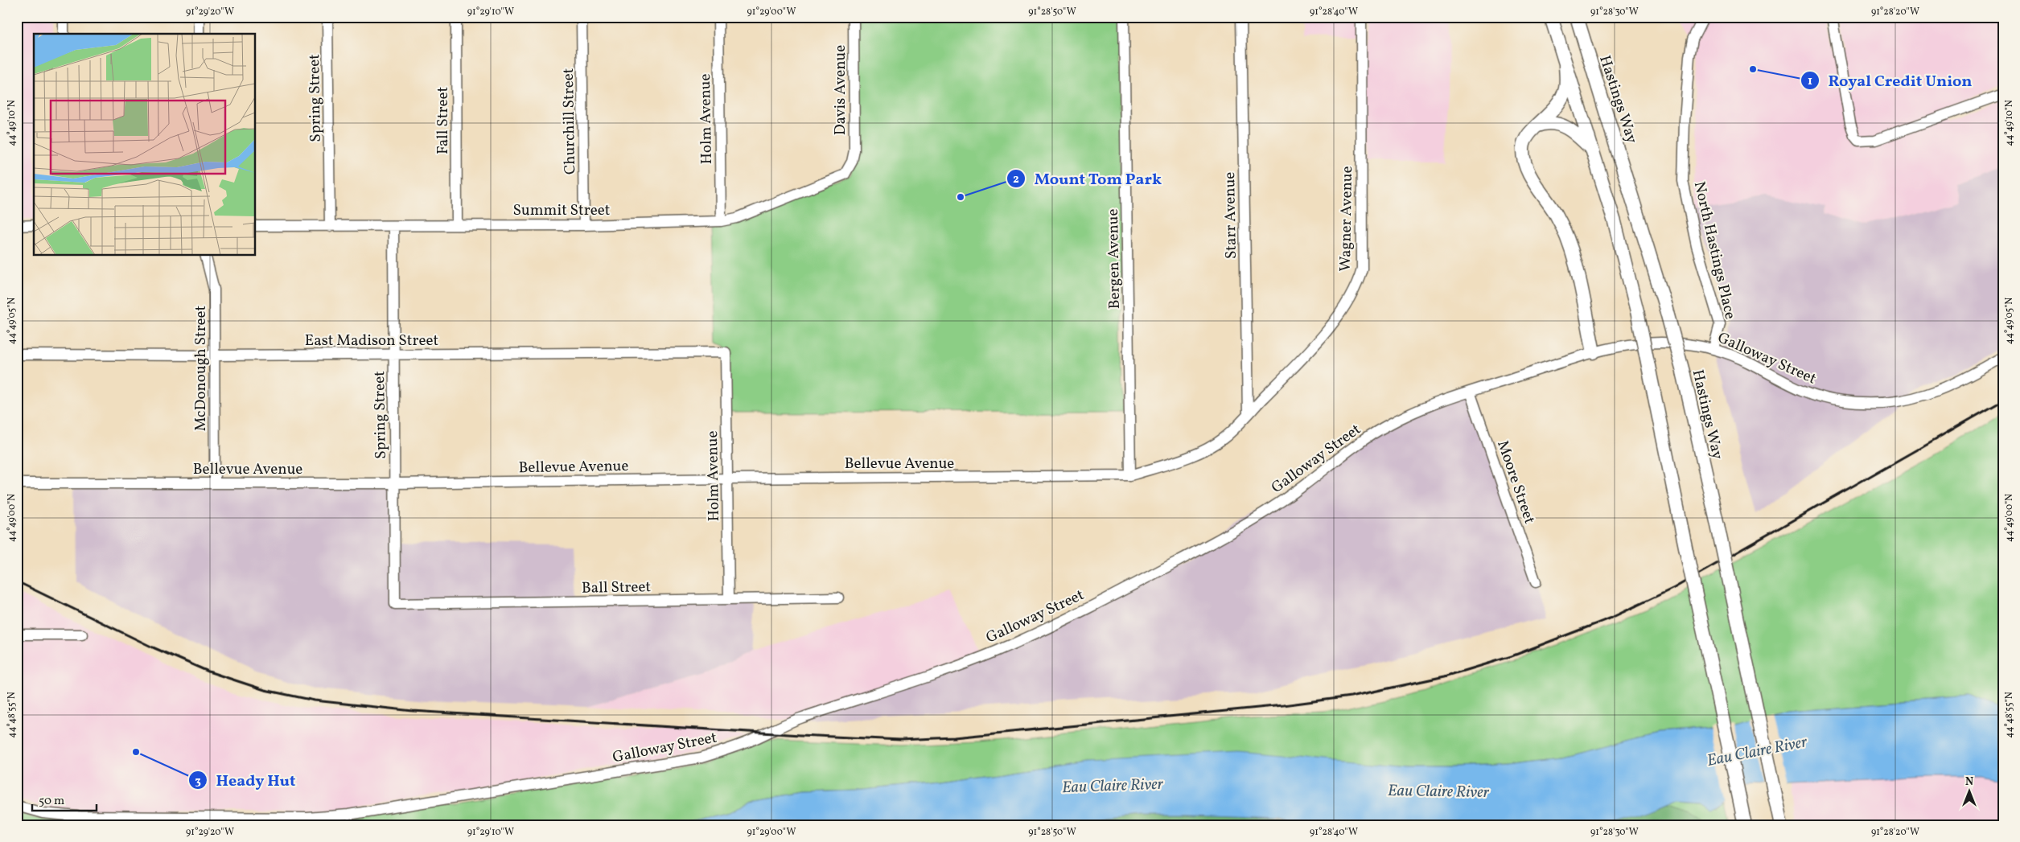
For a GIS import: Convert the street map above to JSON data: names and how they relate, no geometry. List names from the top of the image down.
{
  "streets": {
    "main road": ["Hastings Way"],
    "street": [
      "Davis Avenue",
      "Spring Street",
      "Holm Avenue",
      "Fall Street",
      "Churchill Street",
      "Summit Street",
      "Starr Avenue",
      "Wagner Avenue",
      "North Hastings Place",
      "Bergen Avenue",
      "East Madison Street",
      "Galloway Street",
      "McDonough Street",
      "Bellevue Avenue",
      "Moore Street",
      "Ball Street"
    ]
  },
  "crossings": [
    ["Davis Avenue", "Summit Street"],
    ["Spring Street", "Summit Street"],
    ["Spring Street", "East Madison Street"],
    ["Spring Street", "Bellevue Avenue"],
    ["Spring Street", "Ball Street"],
    ["Holm Avenue", "Summit Street"],
    ["Holm Avenue", "East Madison Street"],
    ["Holm Avenue", "Bellevue Avenue"],
    ["Holm Avenue", "Ball Street"],
    ["Fall Street", "Summit Street"],
    ["Churchill Street", "Summit Street"],
    ["Starr Avenue", "Wagner Avenue"],
    ["Wagner Avenue", "Bergen Avenue"],
    ["Wagner Avenue", "Bellevue Avenue"],
    ["North Hastings Place", "Galloway Street"],
    ["Bergen Avenue", "Bellevue Avenue"],
    ["East Madison Street", "McDonough Street"],
    ["Galloway Street", "Moore Street"],
    ["McDonough Street", "Bellevue Avenue"]
  ],
  "water": ["Eau Claire River"],
  "places": ["Royal Credit Union", "Mount Tom Park", "Heady Hut"],
  "scale_bar": "50 m",
  "north": "top",
  "coordinates": [
    "91°29'20\"W",
    "91°29'10\"W",
    "91°29'00\"W",
    "91°28'50\"W",
    "91°28'40\"W",
    "91°28'30\"W",
    "91°28'20\"W",
    "44°49'10\"N",
    "44°49'05\"N",
    "44°49'00\"N",
    "44°48'55\"N"
  ]
}
